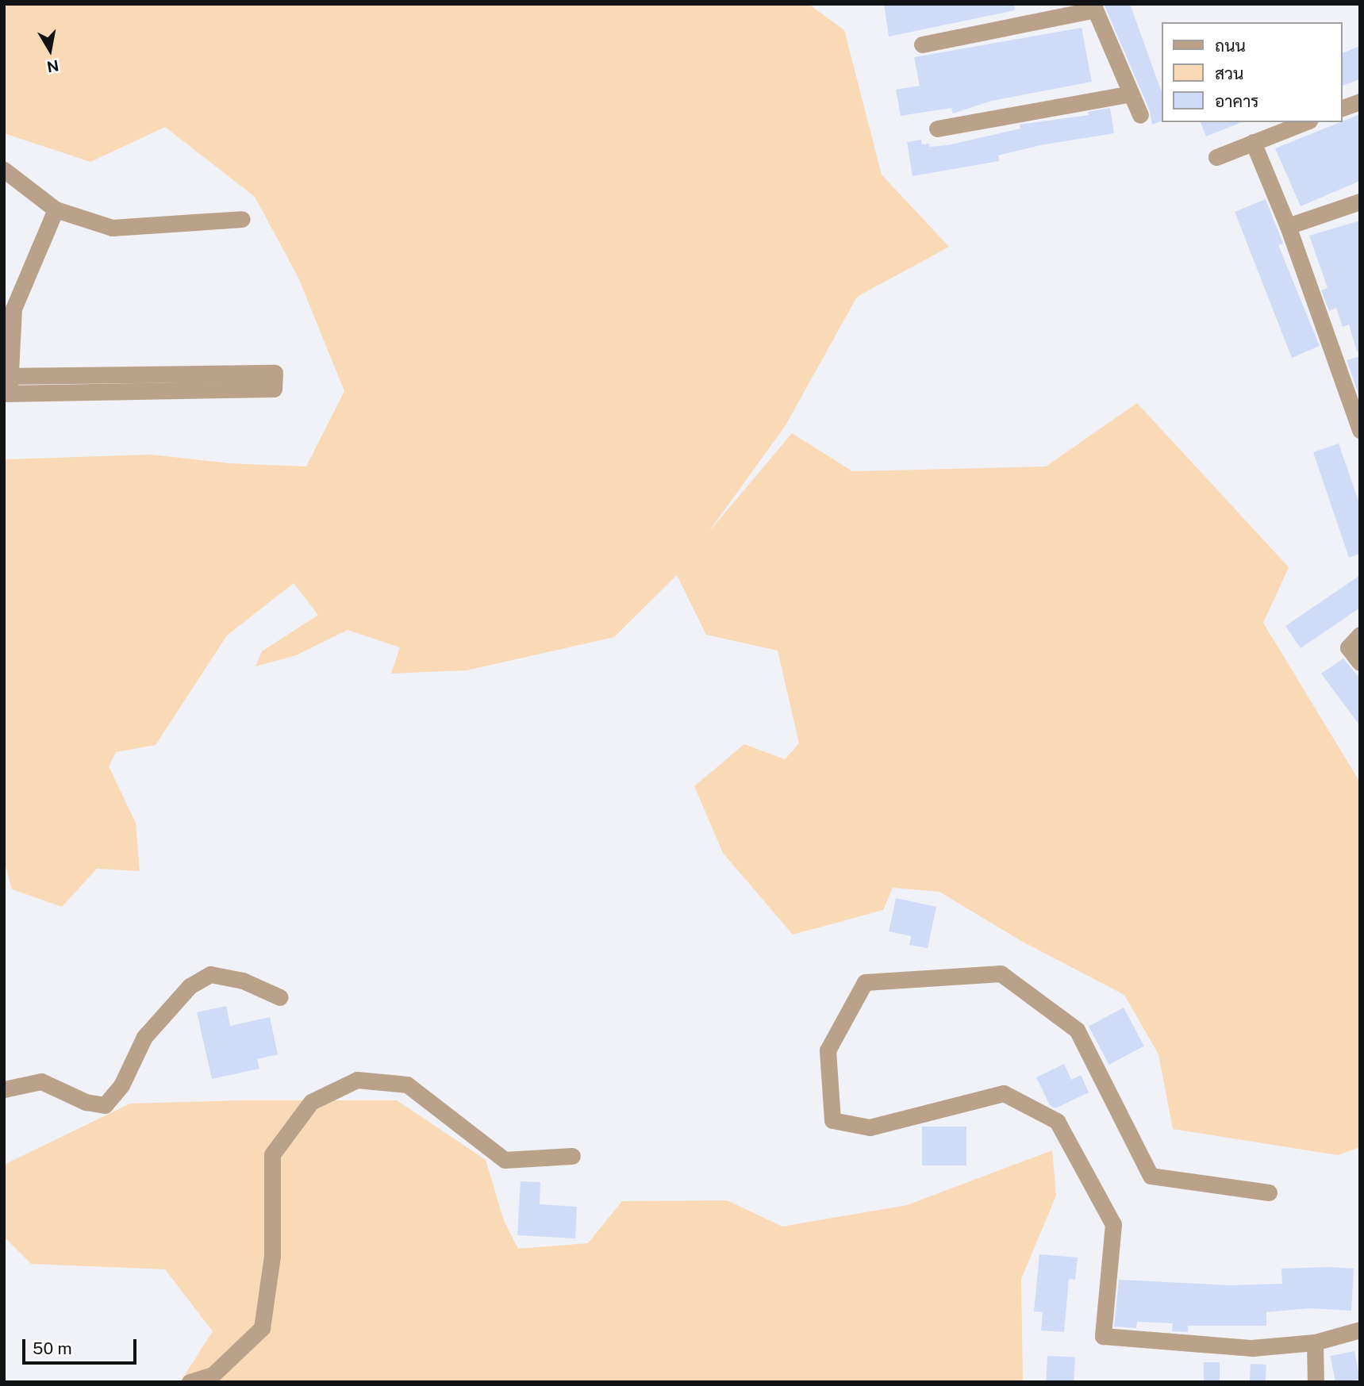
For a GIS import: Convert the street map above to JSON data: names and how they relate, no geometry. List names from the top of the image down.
{
  "legend": ["ถนน", "สวน", "อาคาร"],
  "scale_bar": "50 m",
  "north": "bottom"
}
